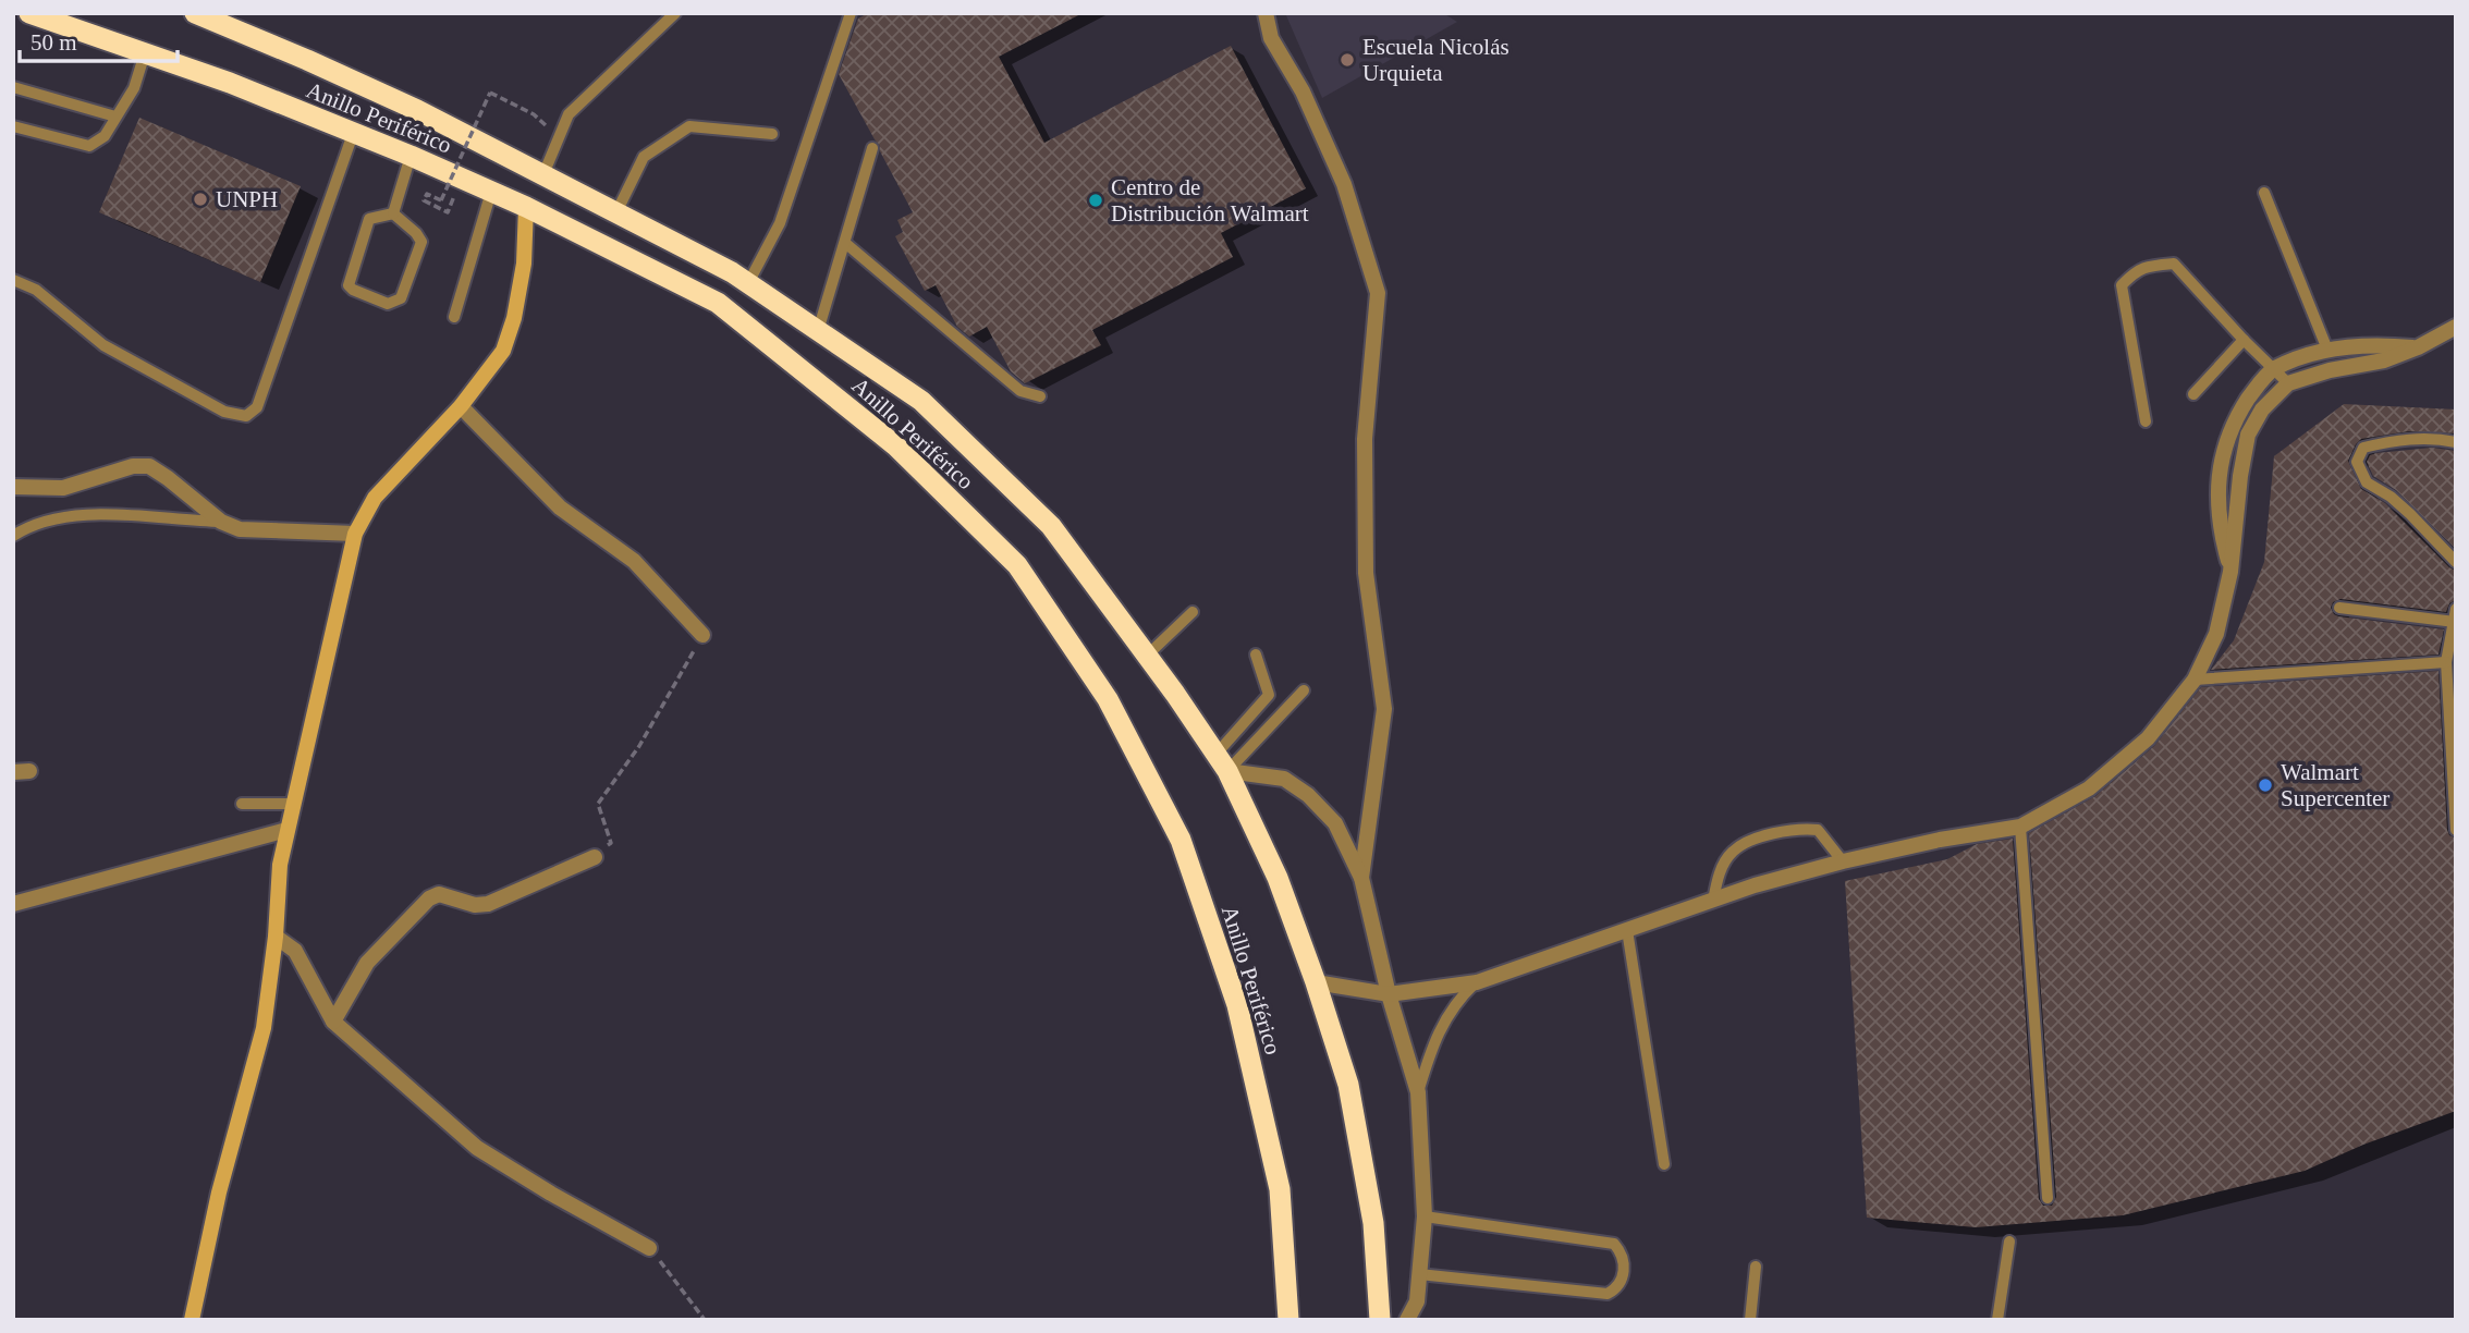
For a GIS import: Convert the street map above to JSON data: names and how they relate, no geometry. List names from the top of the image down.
{
  "streets": {
    "highway": ["Anillo Periférico"]
  },
  "places": [
    "Escuela Nicolás Urquieta",
    "UNPH",
    "Centro de Distribución Walmart",
    "Walmart Supercenter"
  ],
  "scale_bar": "50 m"
}
